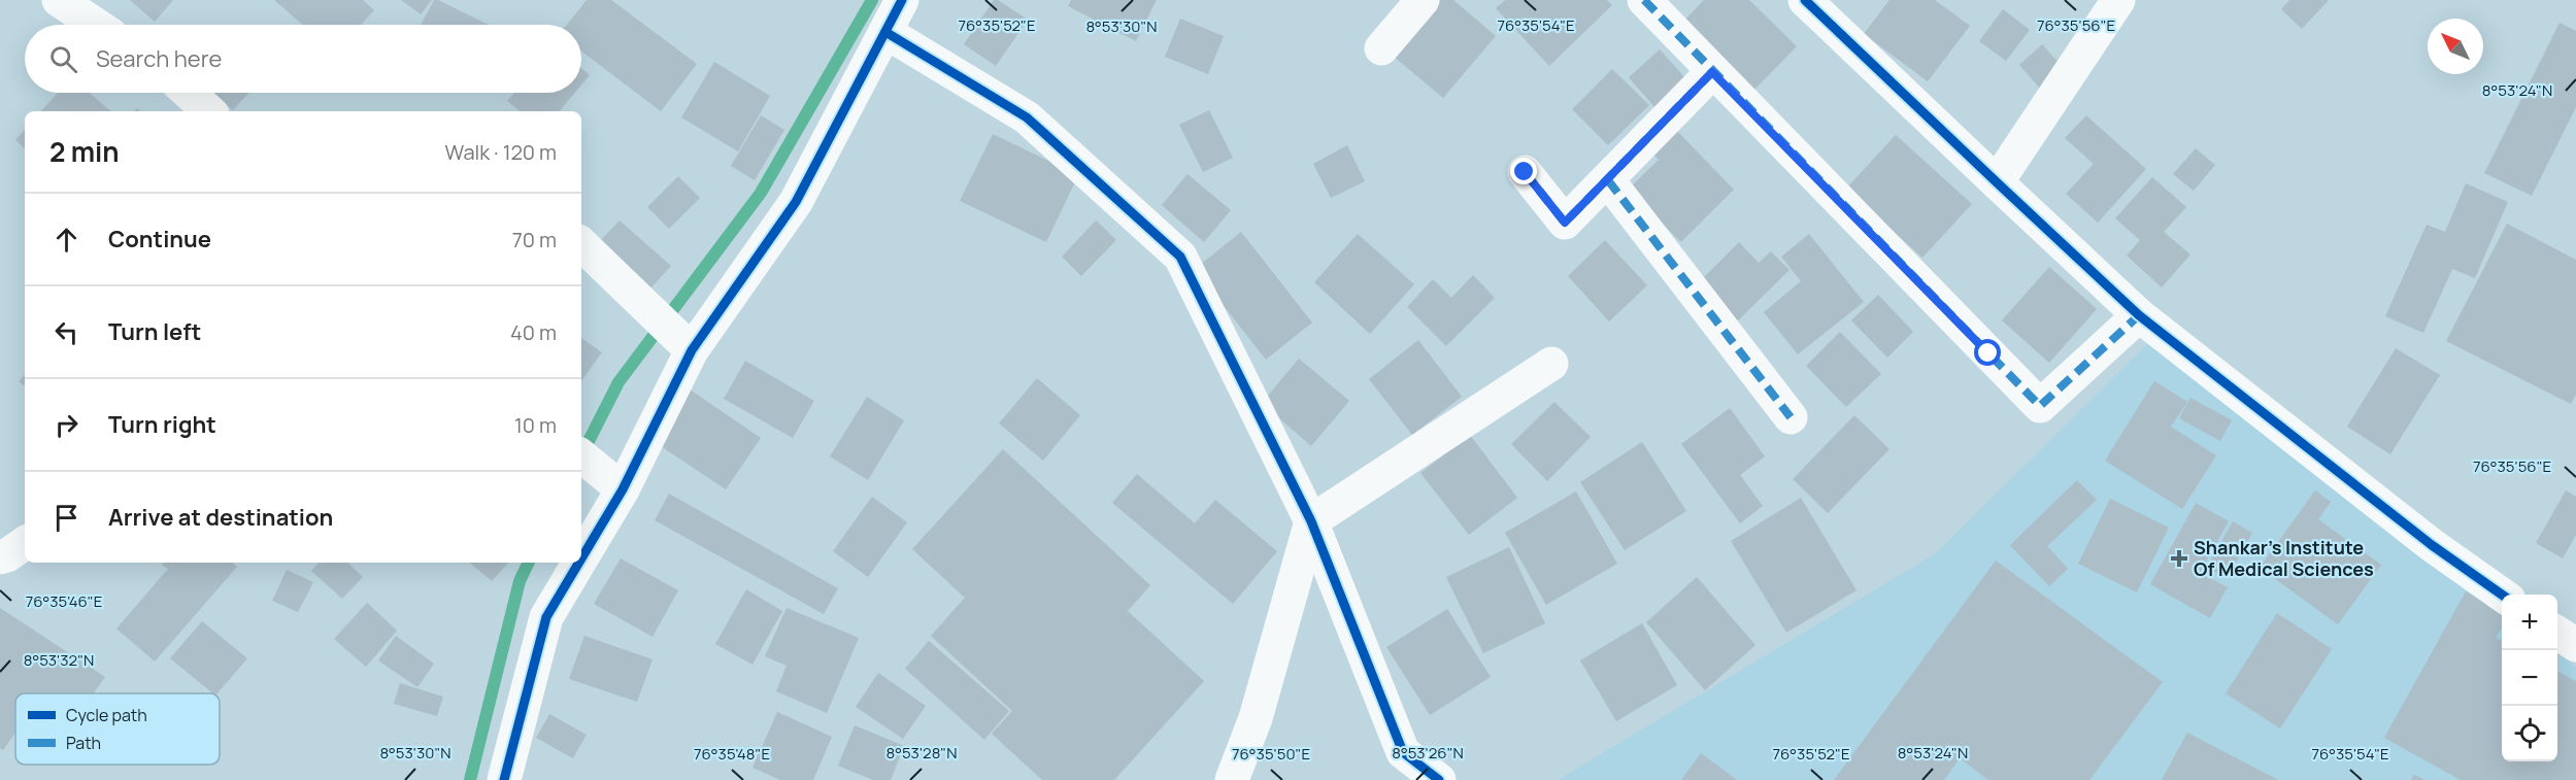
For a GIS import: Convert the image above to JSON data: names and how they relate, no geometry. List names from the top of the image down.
{
  "places": {
    "health": ["Shankar's Institute Of Medical Sciences"]
  },
  "legend": ["Cycle path", "Path"],
  "north": "top left",
  "page": {
    "search": "Search here",
    "heading": ["2 min", "Walk · 120 m"],
    "list": [
      ["Continue", "70 m"],
      ["Turn left", "40 m"],
      ["Turn right", "10 m"],
      "Arrive at destination"
    ],
    "map_buttons": ["+", "−"]
  },
  "coordinates": [
    "76°35'52\"E",
    "76°35'54\"E",
    "76°35'56\"E",
    "8°53'30\"N",
    "8°53'24\"N",
    "76°35'46\"E",
    "8°53'32\"N",
    "8°53'28\"N",
    "8°53'26\"N",
    "76°35'48\"E",
    "76°35'50\"E"
  ]
}
